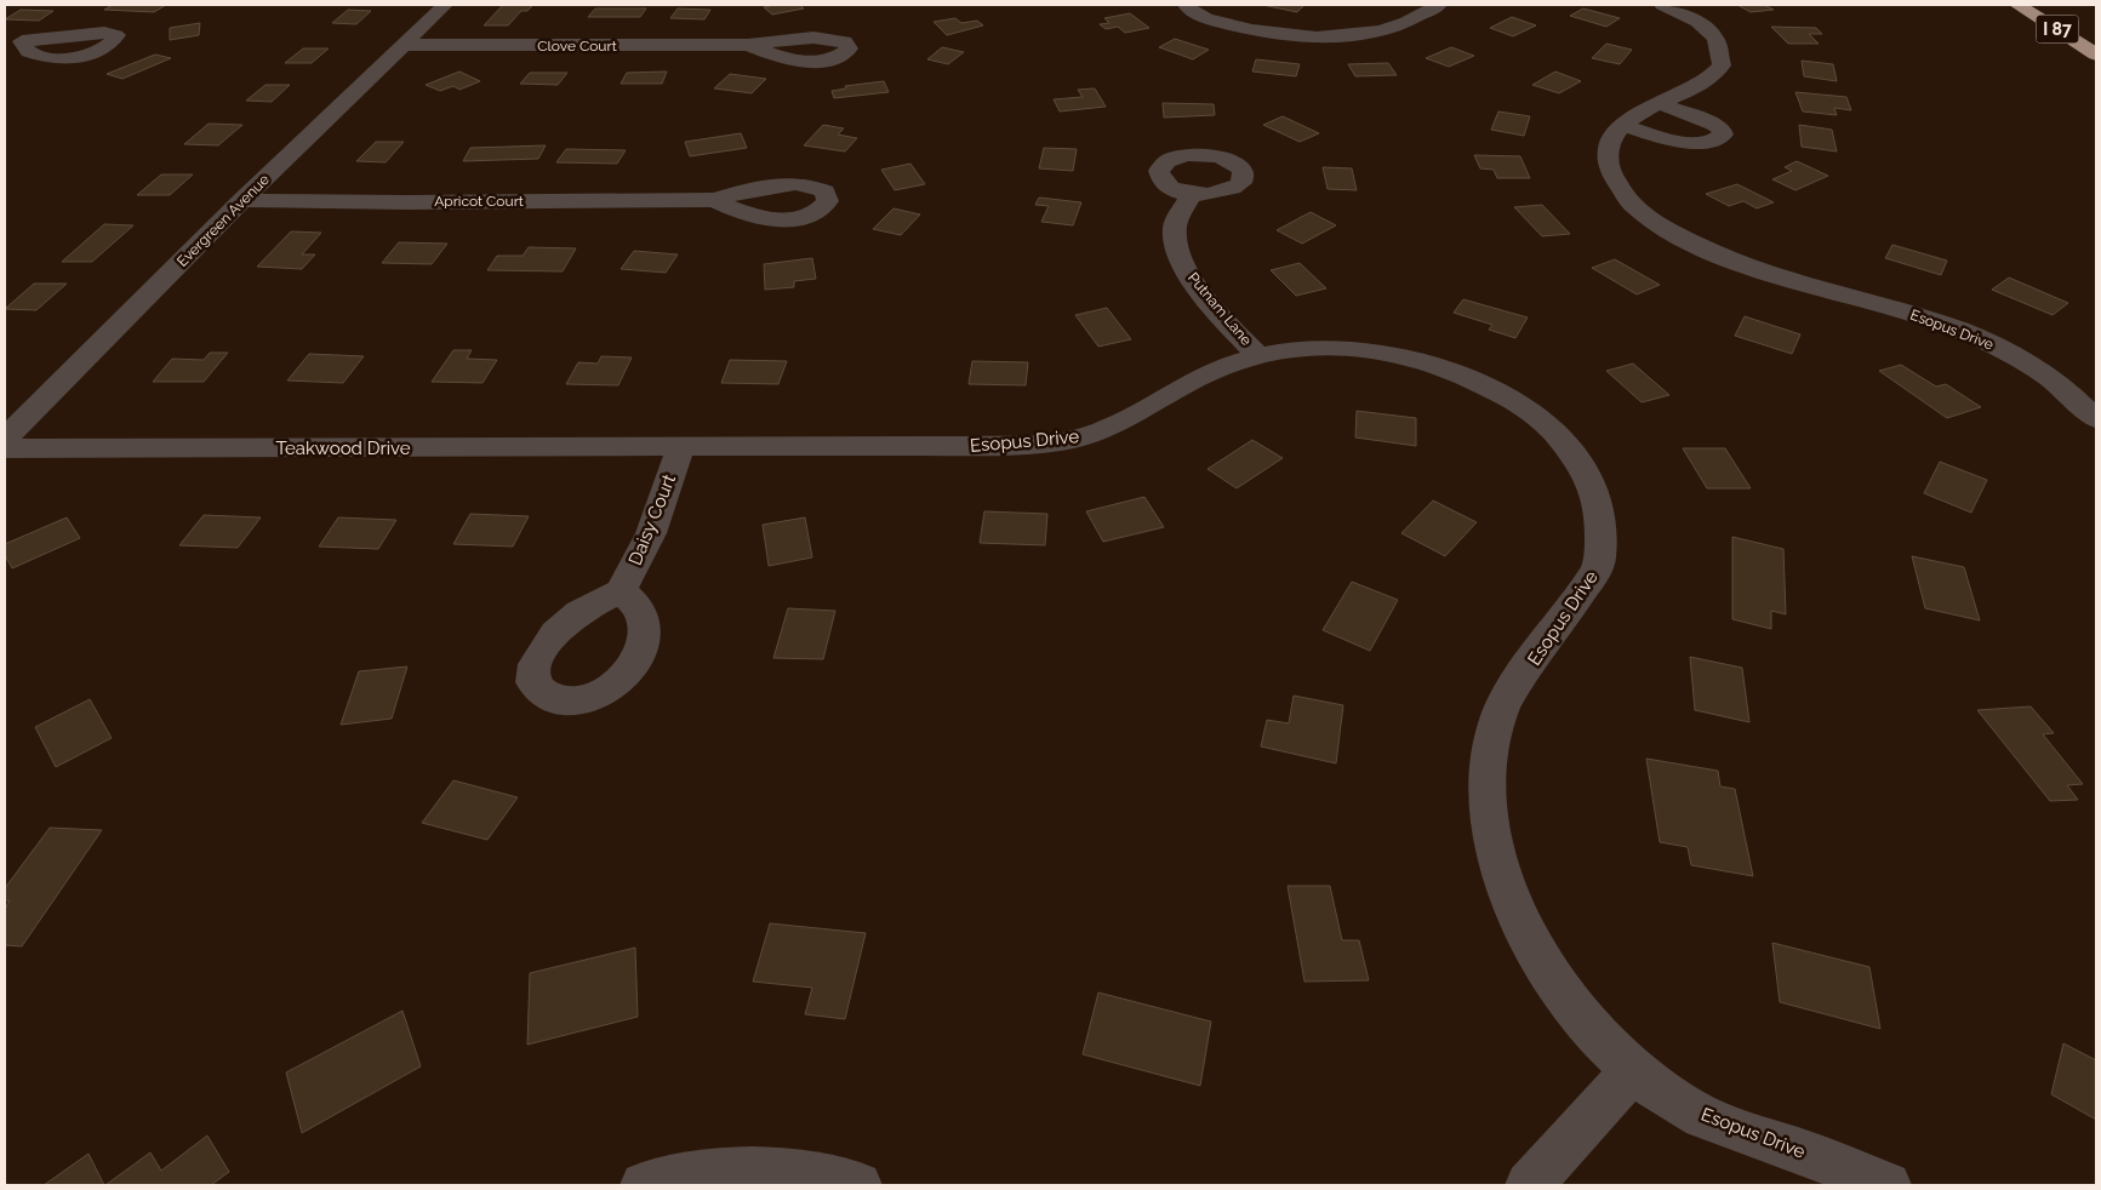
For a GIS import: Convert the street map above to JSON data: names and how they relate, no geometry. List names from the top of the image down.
{
  "streets": {
    "highway": ["I 87"],
    "street": [
      "Clove Court",
      "Apricot Court",
      "Evergreen Avenue",
      "Putnam Lane",
      "Esopus Drive",
      "Teakwood Drive",
      "Daisy Court"
    ]
  },
  "crossings": [
    ["Clove Court", "Evergreen Avenue"],
    ["Apricot Court", "Evergreen Avenue"],
    ["Putnam Lane", "Esopus Drive"],
    ["Esopus Drive", "Teakwood Drive"],
    ["Esopus Drive", "Daisy Court"],
    ["Teakwood Drive", "Daisy Court"]
  ]
}
